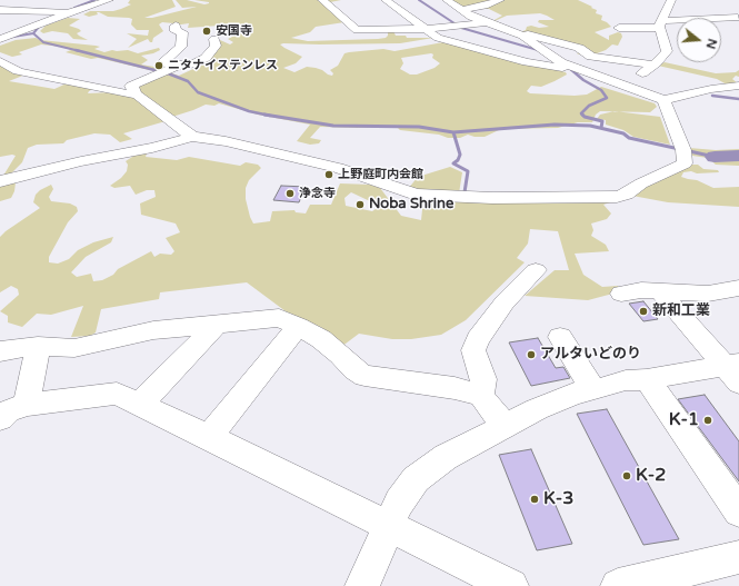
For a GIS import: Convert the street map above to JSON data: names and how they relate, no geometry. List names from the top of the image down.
{
  "places": [
    "安国寺",
    "ニタナイステンレス",
    "上野庭町内会館",
    "浄念寺",
    "Noba Shrine",
    "新和工業",
    "アルタいどのり",
    "K-1",
    "K-2",
    "K-3"
  ],
  "north": "right"
}
